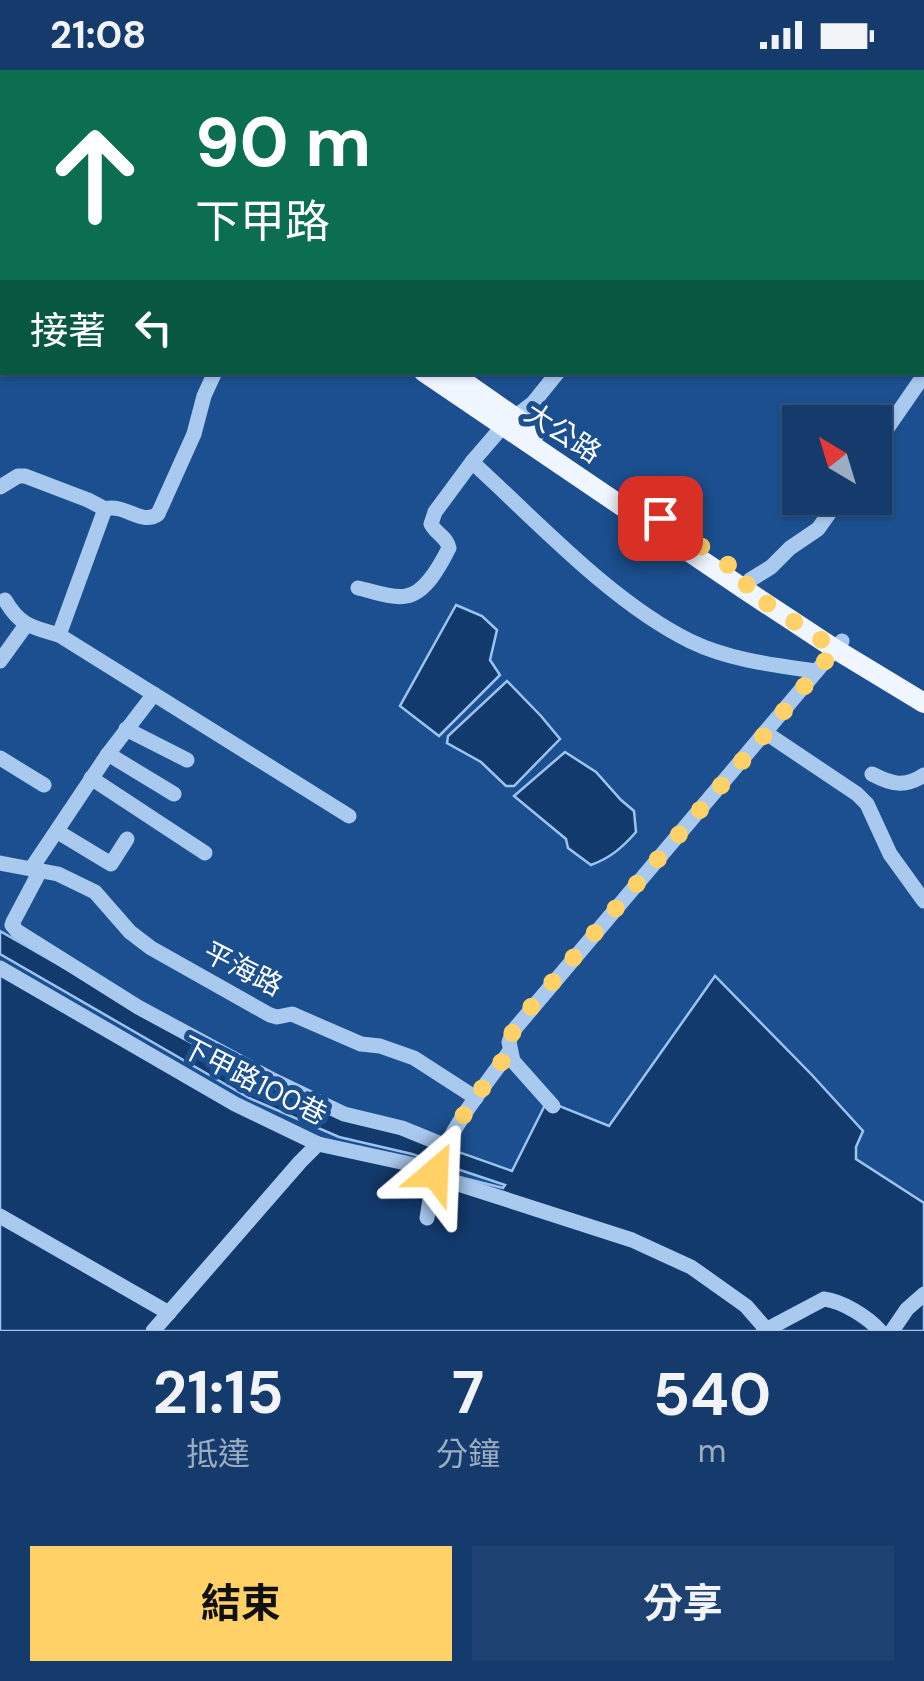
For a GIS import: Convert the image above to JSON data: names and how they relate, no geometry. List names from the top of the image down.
{
  "streets": {
    "main road": ["大公路"],
    "street": ["平海路", "下甲路100巷"]
  },
  "north": "top left",
  "page": {
    "status": "21:08",
    "turn": ["90 m", "下甲路"],
    "then": "接著",
    "eta": [
      "21:15",
      "抵達",
      "7",
      "分鐘",
      "540",
      "m"
    ],
    "buttons": ["結束", "分享"]
  }
}
